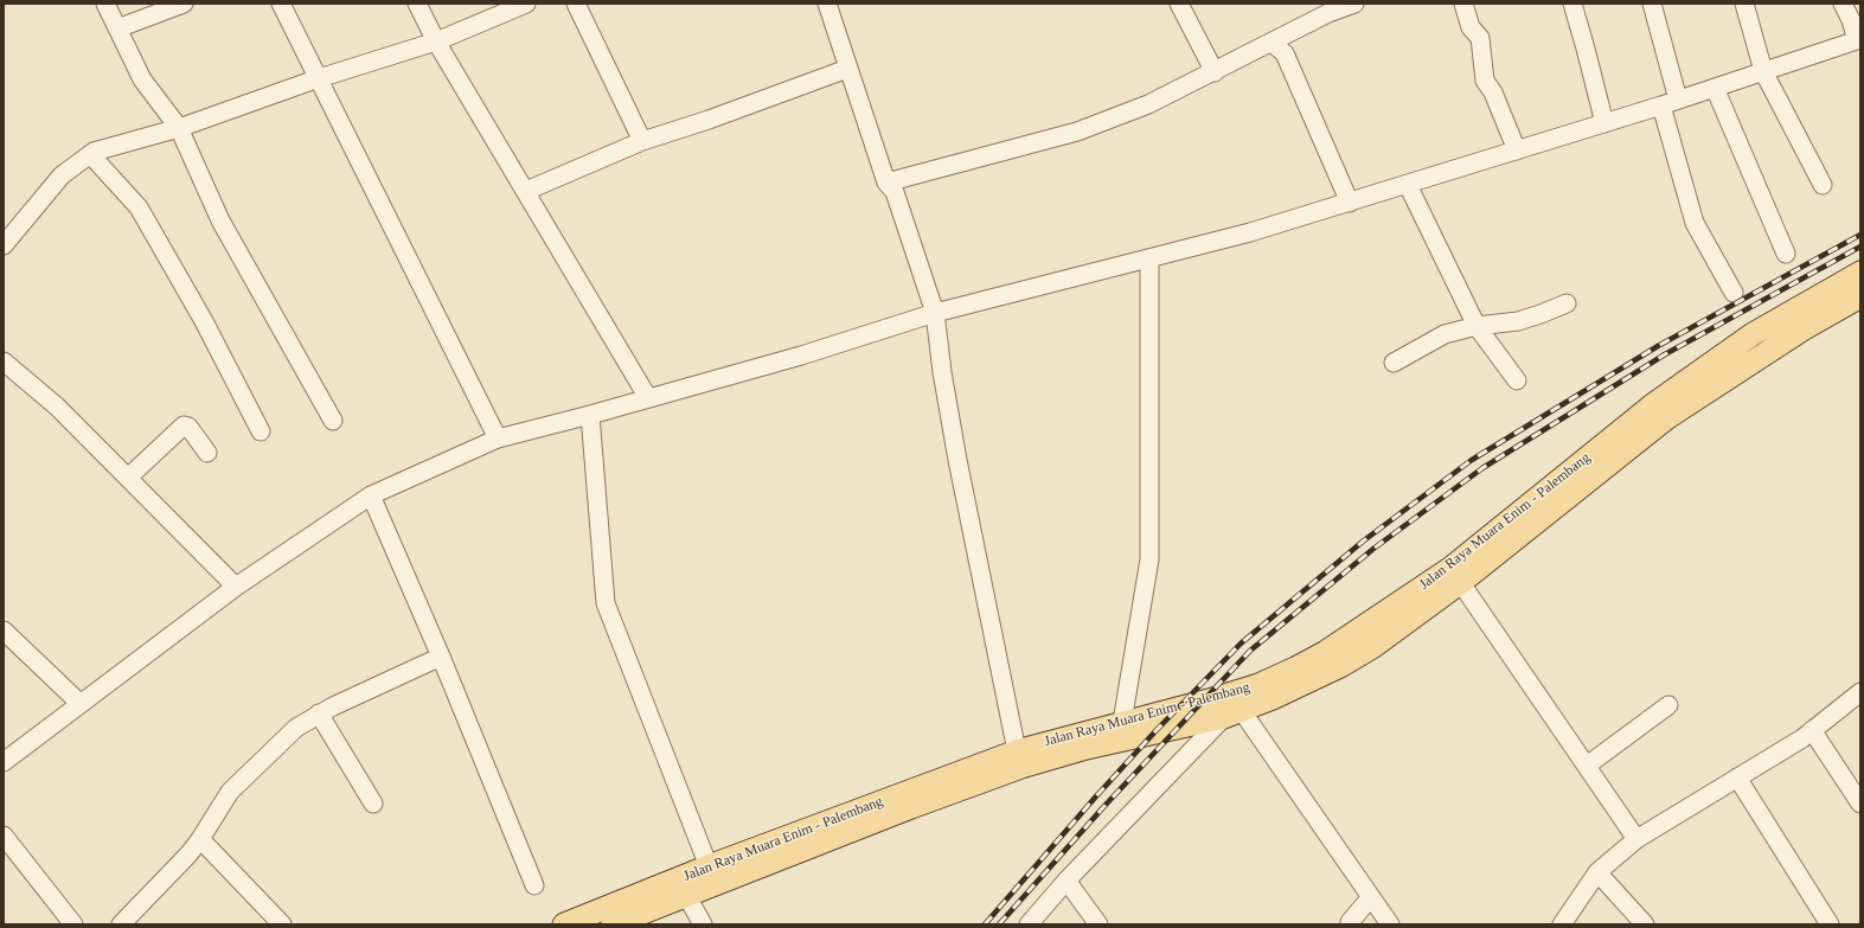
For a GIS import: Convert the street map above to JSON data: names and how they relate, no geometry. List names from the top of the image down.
{
  "streets": {
    "main road": ["Jalan Raya Muara Enim - Palembang"]
  }
}
